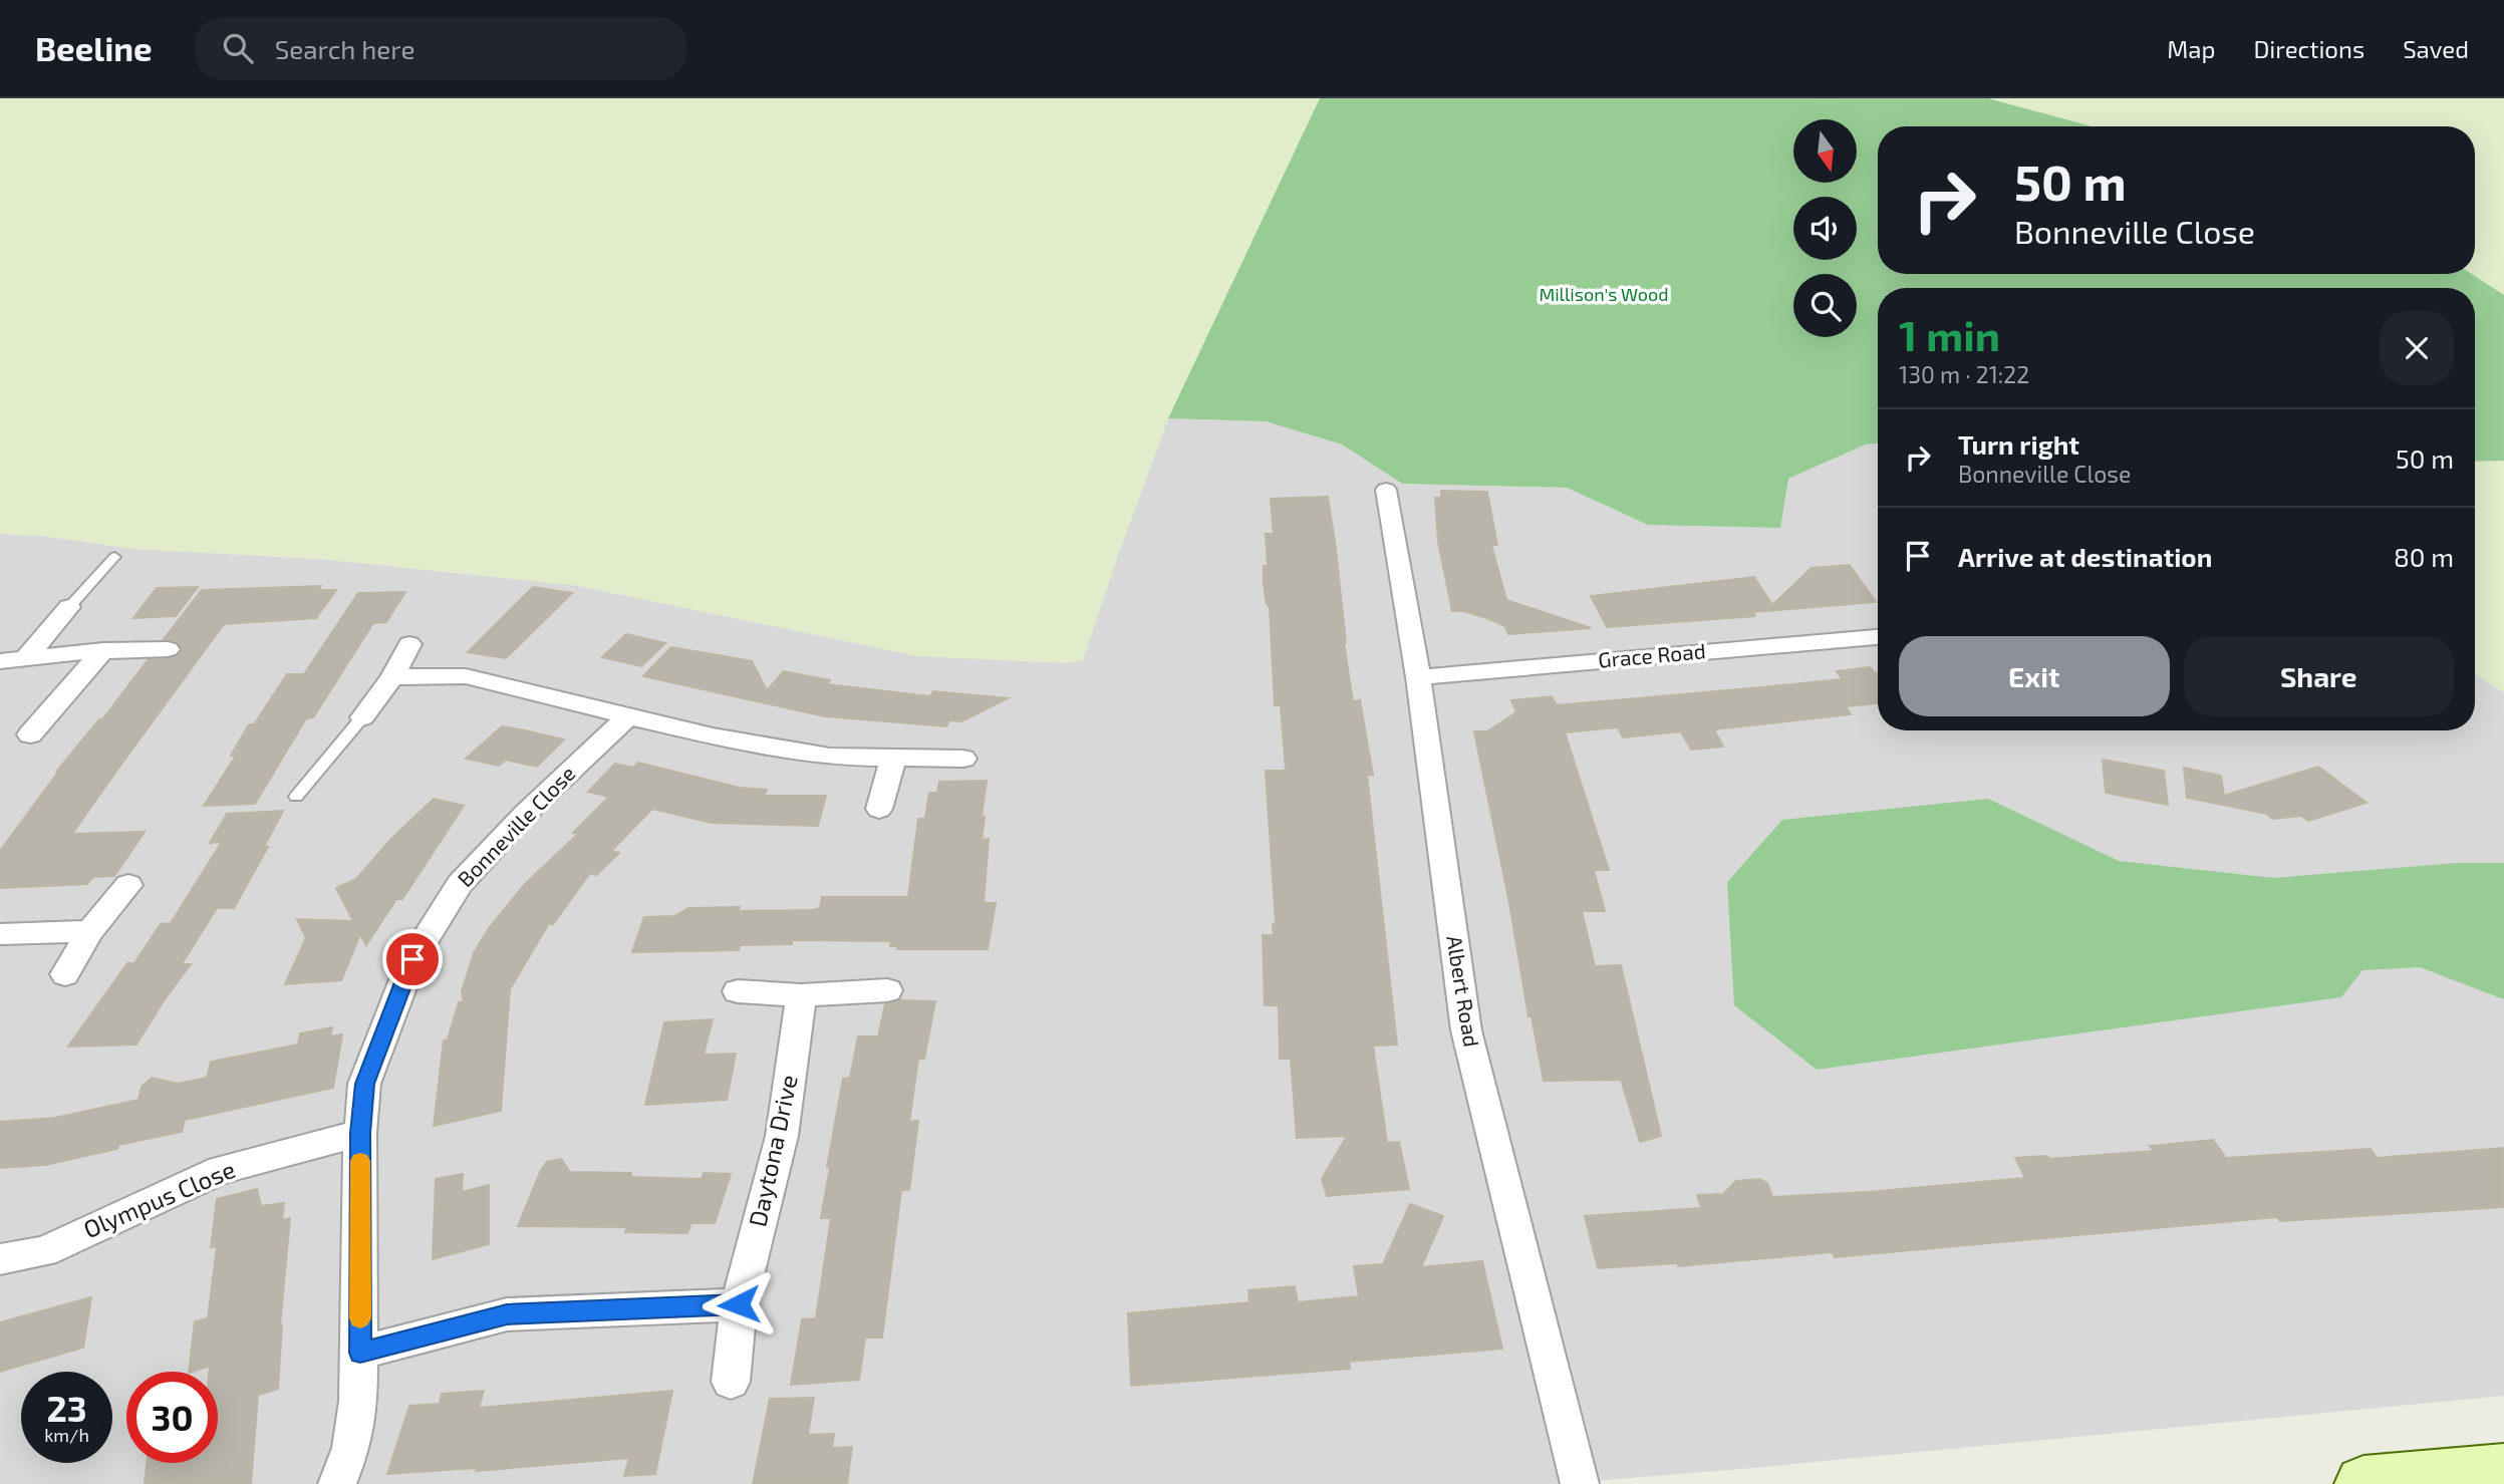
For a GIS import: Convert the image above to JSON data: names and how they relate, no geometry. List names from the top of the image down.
{
  "streets": {
    "street": [
      "Grace Road",
      "Bonneville Close",
      "Albert Road",
      "Daytona Drive",
      "Olympus Close"
    ]
  },
  "crossings": [
    ["Grace Road", "Albert Road"],
    ["Bonneville Close", "Olympus Close"]
  ],
  "parks": ["Millison's Wood"],
  "north": "bottom",
  "page": {
    "header": "Beeline",
    "search": "Search here",
    "nav": ["Map", "Directions", "Saved"],
    "turn": ["50 m", "Bonneville Close"],
    "heading": ["1 min", "130 m · 21:22"],
    "list": [
      {
        "name": "Turn right",
        "note": "Bonneville Close",
        "value": "50 m"
      },
      {
        "name": "Arrive at destination",
        "value": "80 m"
      }
    ],
    "buttons": ["Exit", "Share"],
    "speed": "23 km/h",
    "limit": "30"
  }
}
